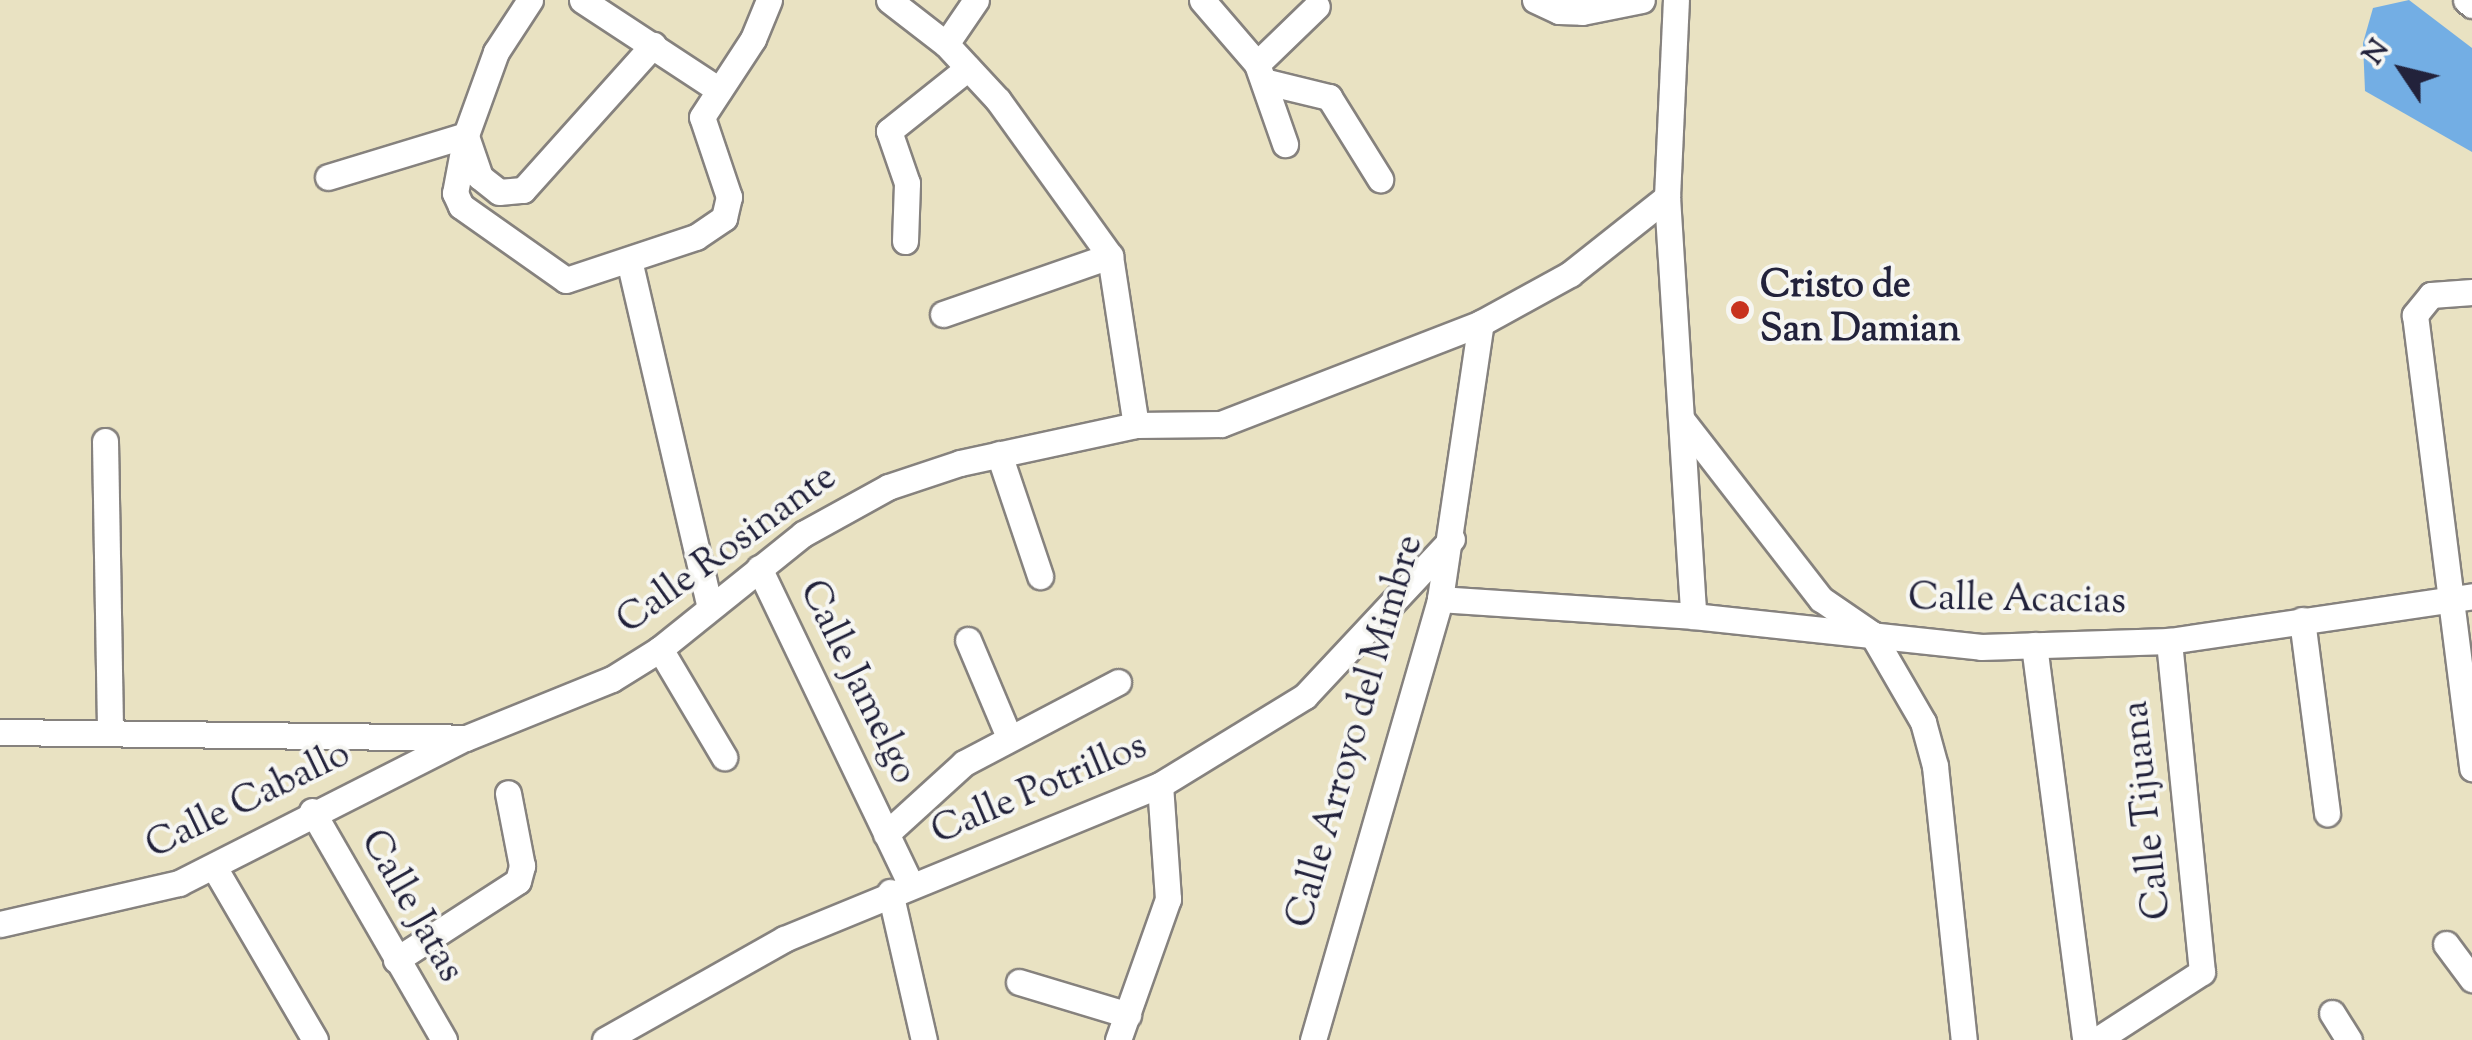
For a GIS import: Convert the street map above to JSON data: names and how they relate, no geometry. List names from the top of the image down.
{
  "streets": {
    "street": [
      "Calle Rosinante",
      "Calle Acacias",
      "Calle Jamelgo",
      "Calle Arroyo del Mimbre",
      "Calle Potrillos",
      "Calle Caballo",
      "Calle Tijuana",
      "Calle Jatas"
    ]
  },
  "crossings": [
    ["Calle Rosinante", "Calle Jamelgo"],
    ["Calle Rosinante", "Calle Arroyo del Mimbre"],
    ["Calle Rosinante", "Calle Caballo"],
    ["Calle Acacias", "Calle Arroyo del Mimbre"],
    ["Calle Acacias", "Calle Tijuana"],
    ["Calle Jamelgo", "Calle Potrillos"],
    ["Calle Arroyo del Mimbre", "Calle Potrillos"],
    ["Calle Caballo", "Calle Jatas"]
  ],
  "places": ["Cristo de San Damian"],
  "north": "top left"
}
